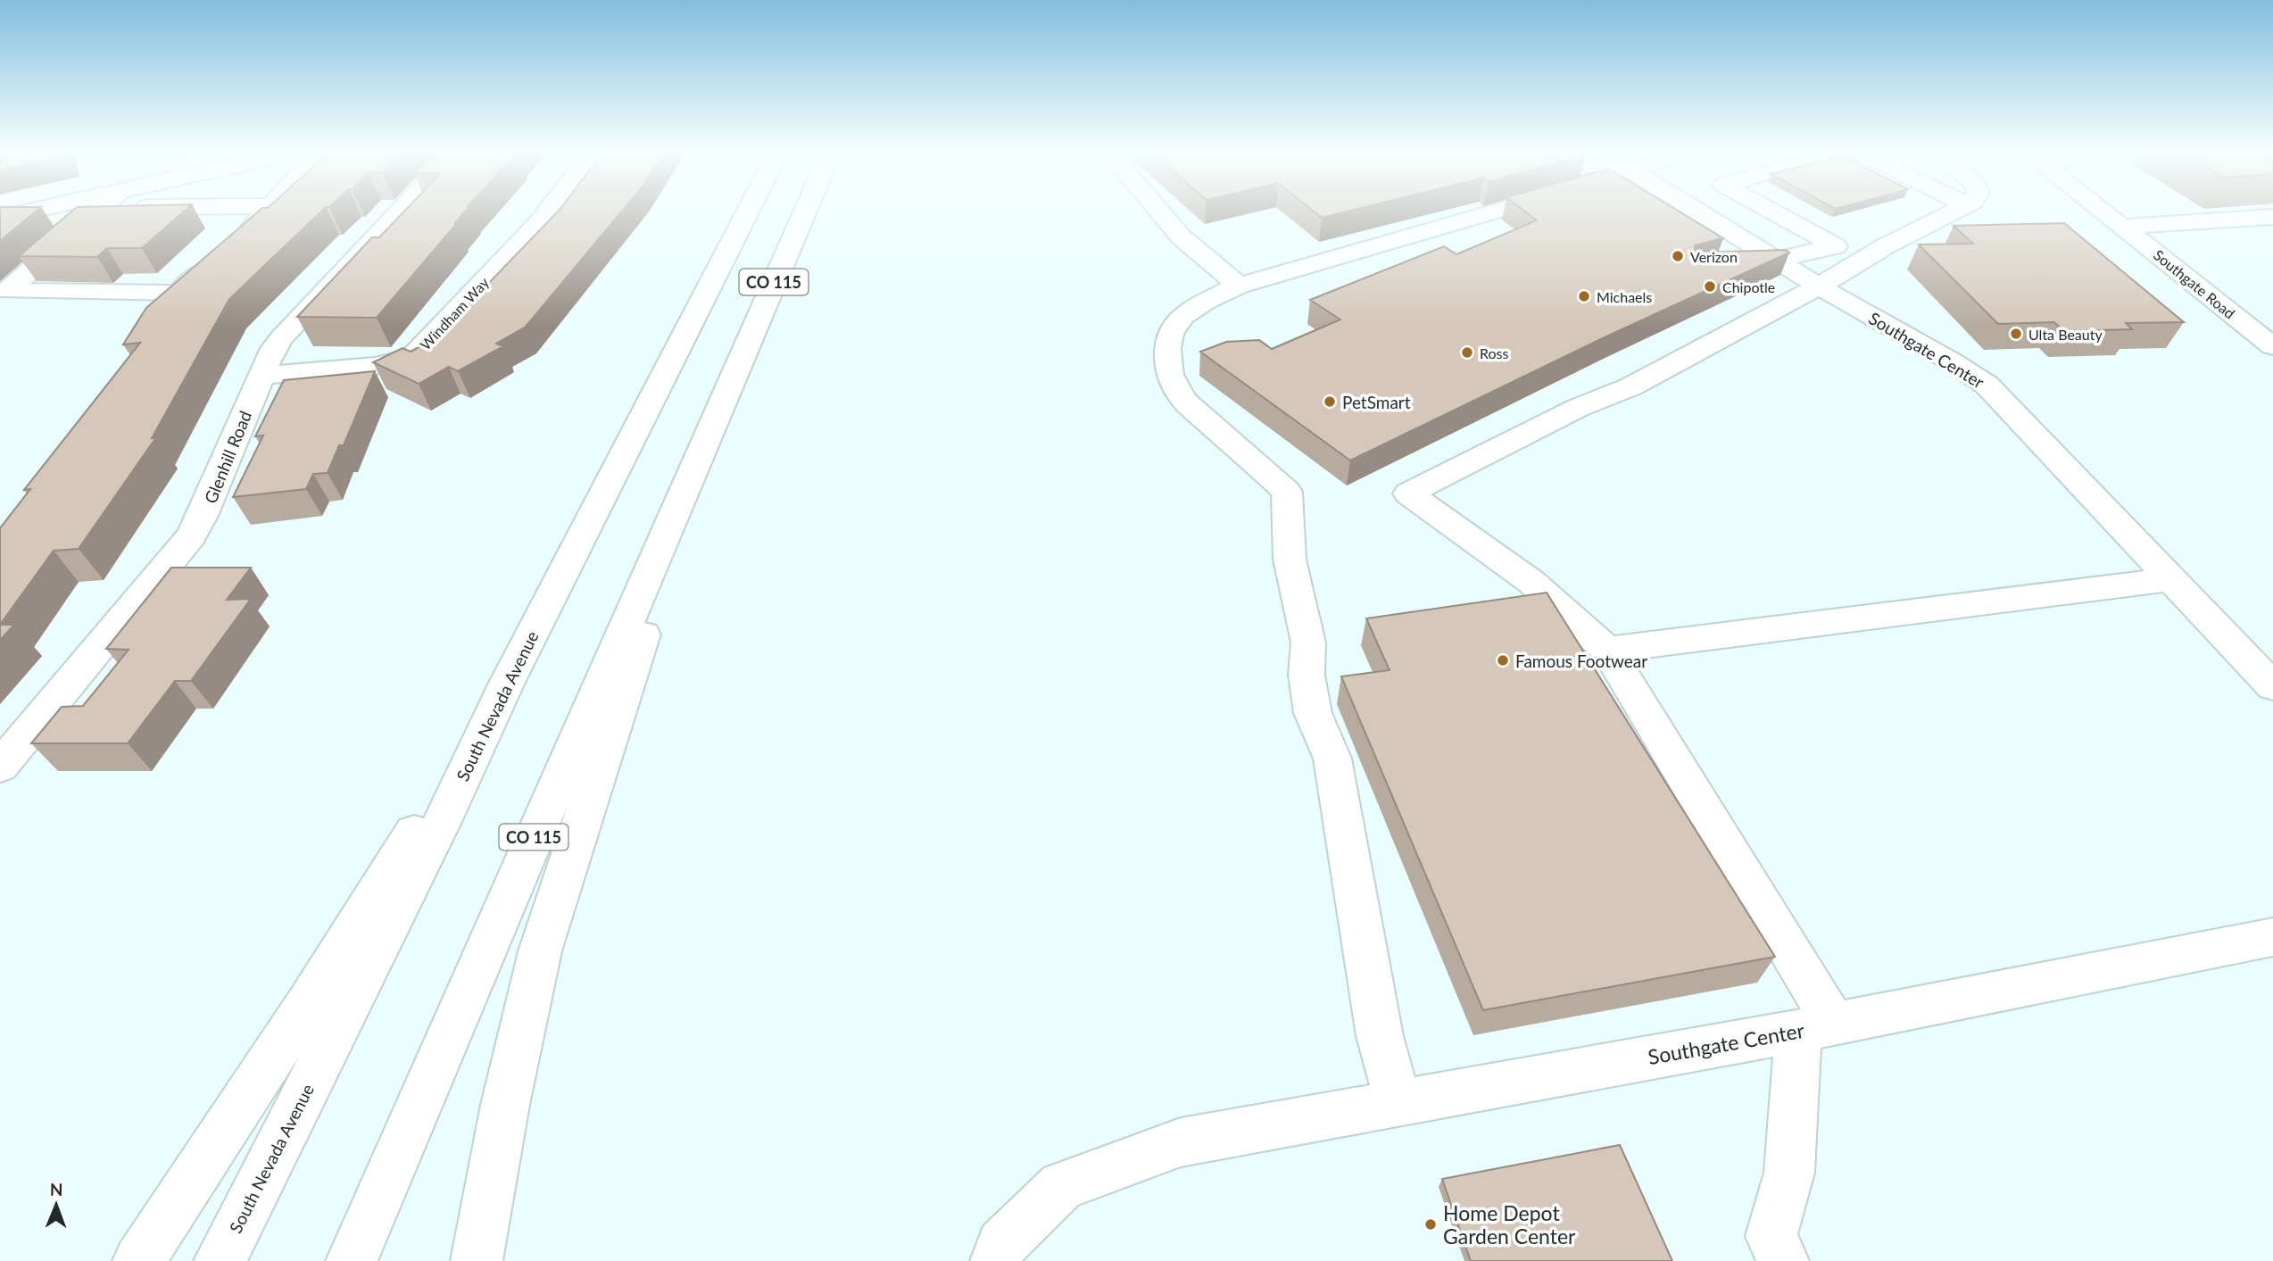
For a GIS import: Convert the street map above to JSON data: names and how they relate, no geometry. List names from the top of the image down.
{
  "streets": {
    "main road": [
      "CO 115",
      "Southgate Road",
      "Windham Way",
      "Southgate Center",
      "Glenhill Road",
      "South Nevada Avenue"
    ]
  },
  "crossings": [
    ["Windham Way", "Glenhill Road"]
  ],
  "places": [
    "Verizon",
    "Chipotle",
    "Michaels",
    "Ulta Beauty",
    "Ross",
    "PetSmart",
    "Famous Footwear",
    "Home Depot Garden Center"
  ],
  "north": "top"
}
